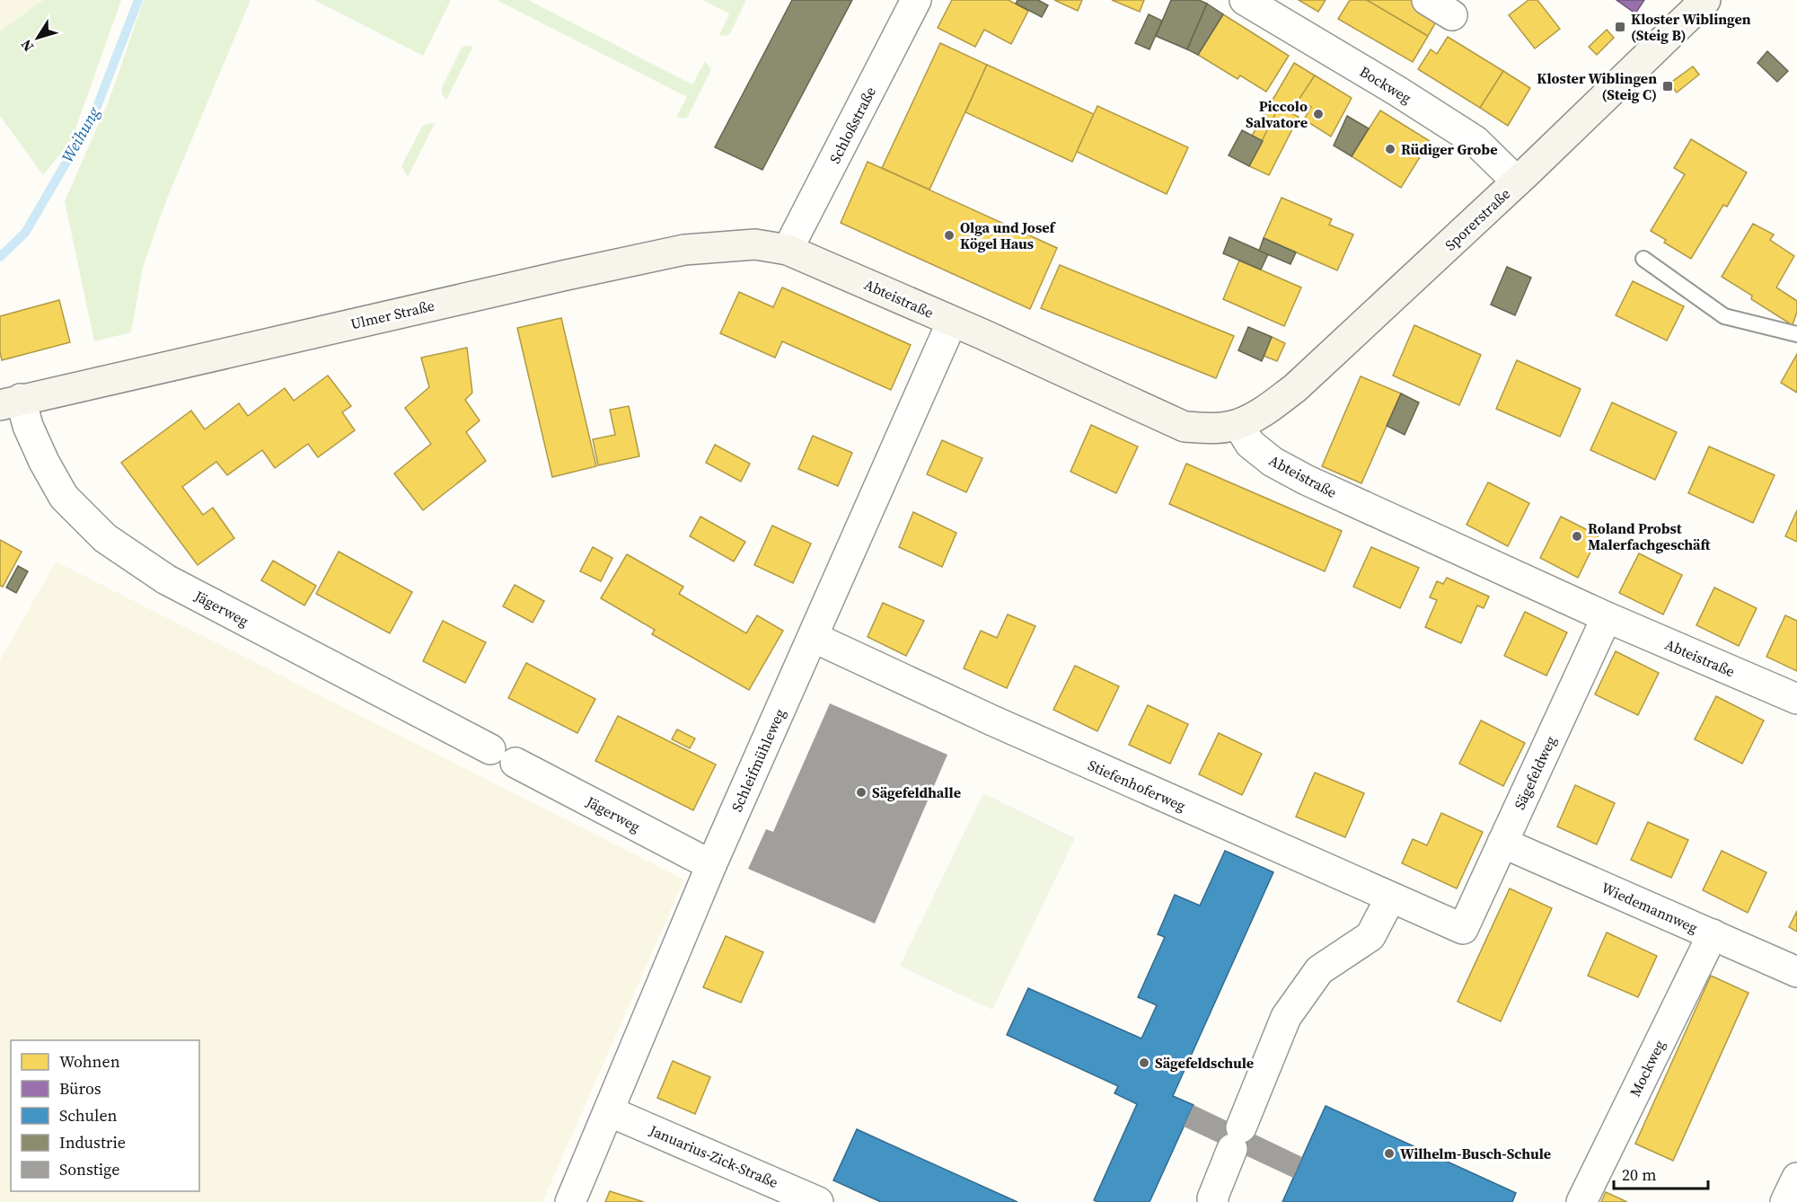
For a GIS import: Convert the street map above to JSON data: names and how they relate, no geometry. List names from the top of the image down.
{
  "streets": {
    "main road": ["Sporerstraße", "Abteistraße", "Ulmer Straße"],
    "street": [
      "Bockweg",
      "Schloßstraße",
      "Jägerweg",
      "Schleifmühleweg",
      "Sägefeldweg",
      "Stiefenhoferweg",
      "Wiedemannweg",
      "Mockweg",
      "Januarius-Zick-Straße"
    ]
  },
  "crossings": [
    ["Bockweg", "Sporerstraße"],
    ["Schloßstraße", "Abteistraße"],
    ["Schloßstraße", "Ulmer Straße"],
    ["Sporerstraße", "Abteistraße"],
    ["Abteistraße", "Ulmer Straße"],
    ["Abteistraße", "Schleifmühleweg"],
    ["Abteistraße", "Sägefeldweg"],
    ["Ulmer Straße", "Jägerweg"],
    ["Jägerweg", "Schleifmühleweg"],
    ["Schleifmühleweg", "Stiefenhoferweg"],
    ["Schleifmühleweg", "Januarius-Zick-Straße"],
    ["Sägefeldweg", "Stiefenhoferweg"],
    ["Sägefeldweg", "Wiedemannweg"],
    ["Wiedemannweg", "Mockweg"]
  ],
  "water": ["Weihung"],
  "places": {
    "transit": ["Kloster Wiblingen (Steig B)", "Kloster Wiblingen (Steig C)"],
    "other": [
      "Piccolo Salvatore",
      "Rüdiger Grobe",
      "Olga und Josef Kögel Haus",
      "Roland Probst Malerfachgeschäft",
      "Sägefeldhalle",
      "Sägefeldschule",
      "Wilhelm-Busch-Schule"
    ]
  },
  "legend": [
    "Wohnen",
    "Büros",
    "Schulen",
    "Industrie",
    "Sonstige"
  ],
  "scale_bar": "20 m",
  "north": "bottom left"
}
